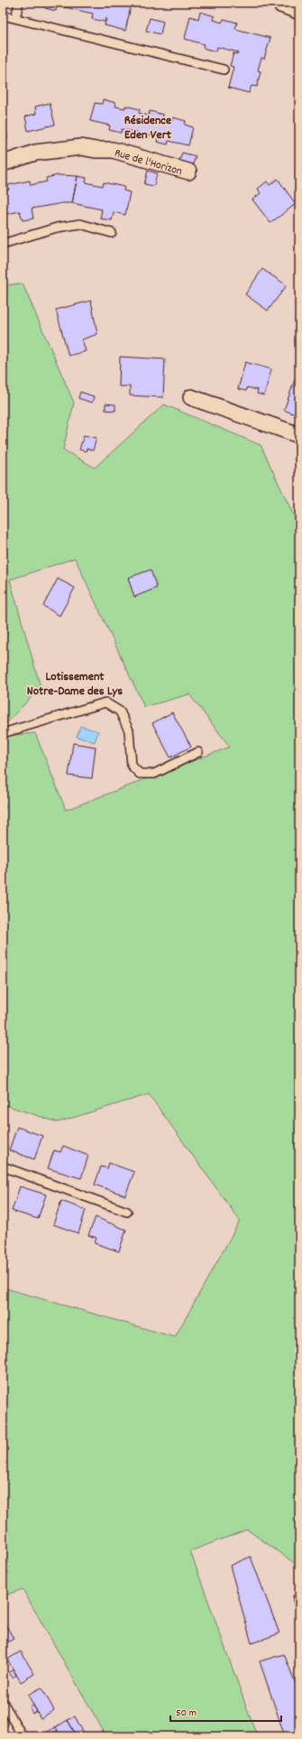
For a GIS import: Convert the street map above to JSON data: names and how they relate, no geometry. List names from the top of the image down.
{
  "streets": {
    "street": ["Rue de l'Horizon"]
  },
  "districts": ["Résidence Eden Vert", "Lotissement Notre-Dame des Lys"],
  "scale_bar": "50 m"
}
